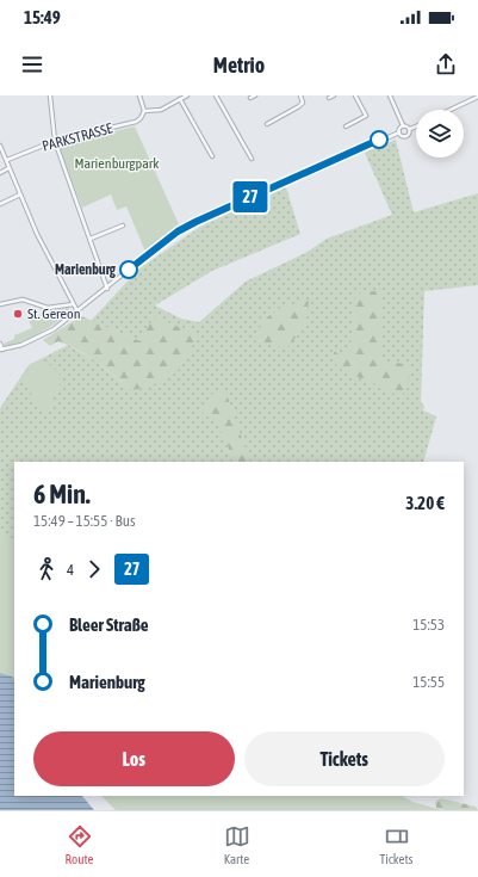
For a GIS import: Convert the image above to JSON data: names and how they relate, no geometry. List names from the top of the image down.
{
  "streets": {
    "street": ["PARKSTRASSE"]
  },
  "parks": ["Marienburgpark"],
  "places": ["Marienburg", "St. Gereon"],
  "lines": ["bus line 27"],
  "page": {
    "status": "15:49",
    "header": "Metrio",
    "on_map": "27",
    "heading": ["6 Min.", "15:49 – 15:55 · Bus", "3.20 €"],
    "legs": ["4", "27"],
    "list": [
      {
        "name": "Bleer Straße",
        "value": "15:53"
      },
      {
        "name": "Marienburg",
        "value": "15:55"
      }
    ],
    "buttons": ["Los", "Tickets"],
    "tabs": ["Route", "Karte", "Tickets"]
  }
}
